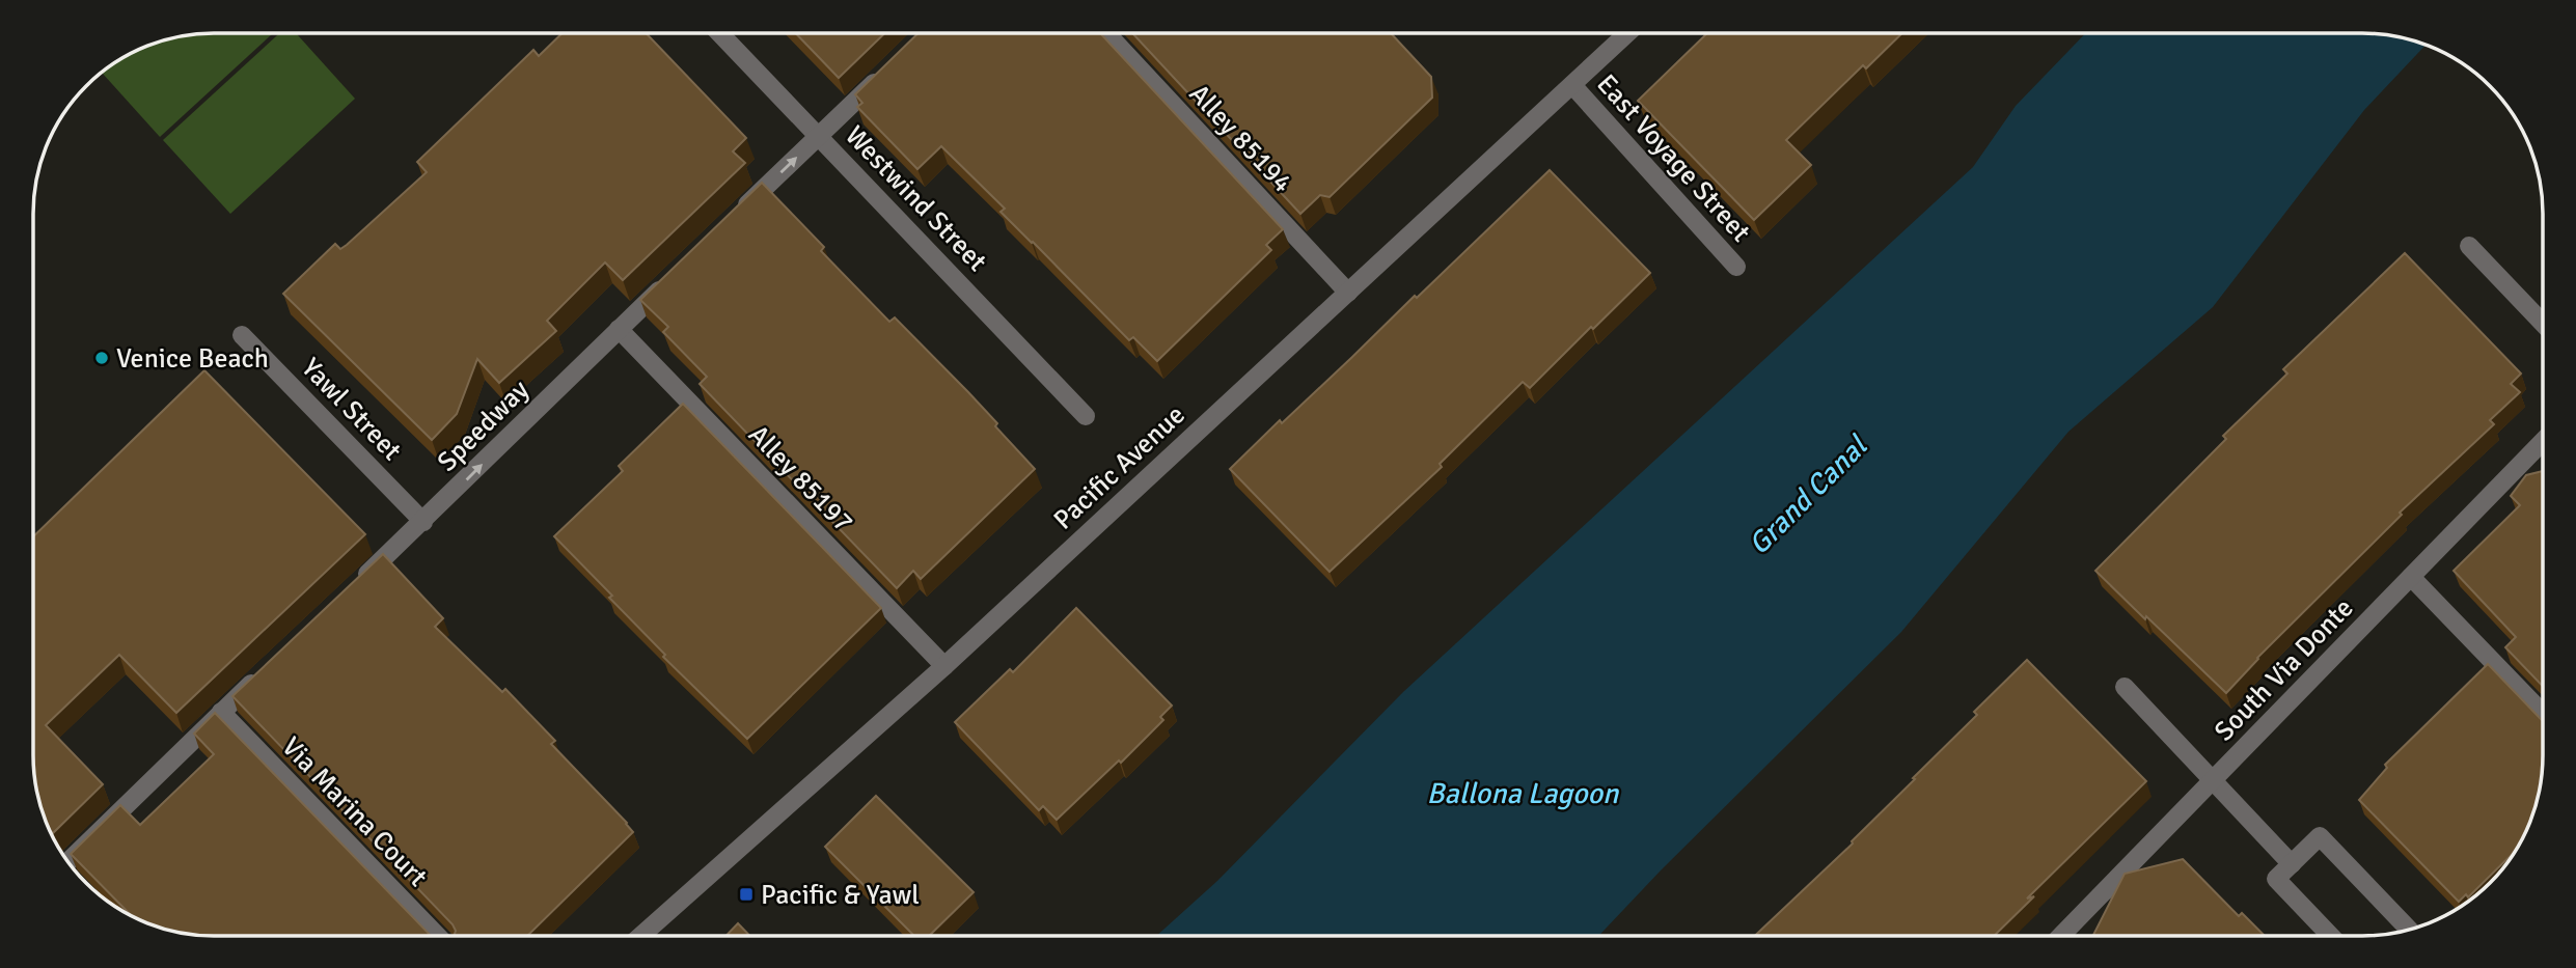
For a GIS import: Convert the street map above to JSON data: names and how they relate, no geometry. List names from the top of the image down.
{
  "streets": {
    "street": [
      "Alley 85194",
      "East Voyage Street",
      "Westwind Street",
      "Yawl Street",
      "Speedway",
      "Pacific Avenue",
      "Alley 85197",
      "South Via Donte",
      "Via Marina Court"
    ]
  },
  "crossings": [
    ["Alley 85194", "Pacific Avenue"],
    ["East Voyage Street", "Pacific Avenue"],
    ["Yawl Street", "Speedway"],
    ["Speedway", "Alley 85197"],
    ["Pacific Avenue", "Alley 85197"]
  ],
  "one_way": ["Speedway"],
  "water": ["Grand Canal", "Ballona Lagoon"],
  "places": {
    "other": ["Venice Beach"],
    "transit": ["Pacific & Yawl"]
  }
}
